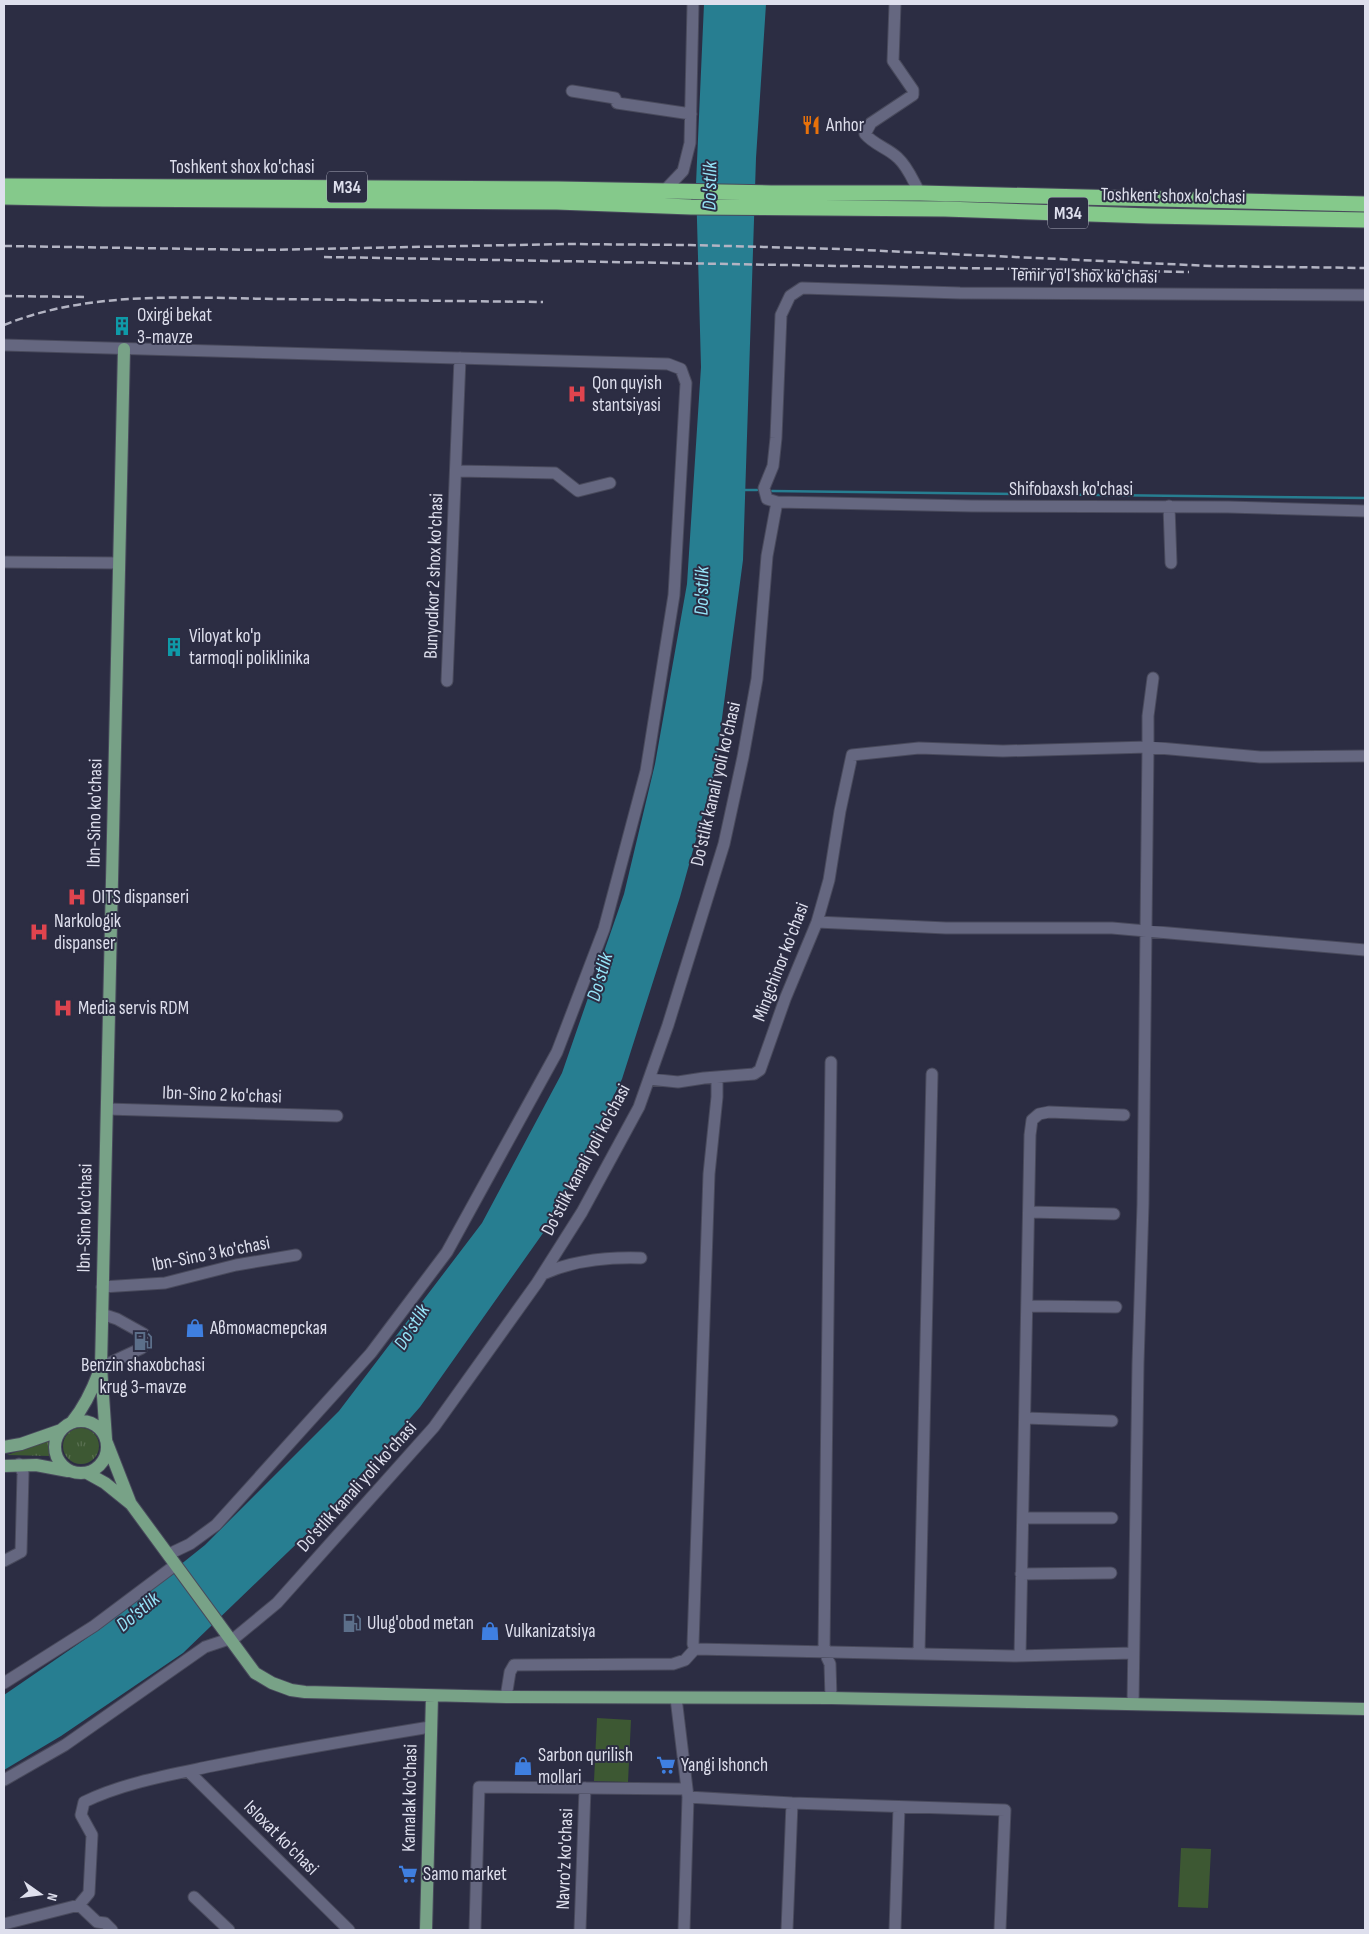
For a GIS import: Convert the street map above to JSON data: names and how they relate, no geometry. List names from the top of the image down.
{
  "streets": {
    "highway": ["Toshkent shox ko'chasi", "M34"],
    "main road": ["Ibn-Sino ko'chasi", "Kamalak ko'chasi"],
    "street": [
      "Temir yo'l shox ko'chasi",
      "Shifobaxsh ko'chasi",
      "Bunyodkor 2 shox ko'chasi",
      "Do'stlik kanali yoli ko'chasi",
      "Mingchinor ko'chasi",
      "Ibn-Sino 2 ko'chasi",
      "Ibn-Sino 3 ko'chasi",
      "Isloxat ko'chasi",
      "Navro'z ko'chasi"
    ]
  },
  "crossings": [
    ["Temir yo'l shox ko'chasi", "Shifobaxsh ko'chasi"],
    ["Temir yo'l shox ko'chasi", "Do'stlik kanali yoli ko'chasi"],
    ["Shifobaxsh ko'chasi", "Do'stlik kanali yoli ko'chasi"],
    ["Do'stlik kanali yoli ko'chasi", "Mingchinor ko'chasi"],
    ["Ibn-Sino ko'chasi", "Ibn-Sino 2 ko'chasi"],
    ["Ibn-Sino ko'chasi", "Ibn-Sino 3 ko'chasi"]
  ],
  "water": ["Do'stlik"],
  "places": {
    "restaurant": ["Anhor"],
    "building": ["Oxirgi bekat 3-mavze", "Viloyat ko'p tarmoqli poliklinika"],
    "hospital": [
      "Qon quyish stantsiyasi",
      "OITS dispanseri",
      "Narkologik dispanser",
      "Media servis RDM"
    ],
    "shop": ["Автомастерская", "Vulkanizatsiya", "Sarbon qurilish mollari"],
    "fuel station": ["Benzin shaxobchasi krug 3-mavze", "Ulug'obod metan"],
    "supermarket": ["Yangi Ishonch", "Samo market"]
  },
  "north": "right"
}
